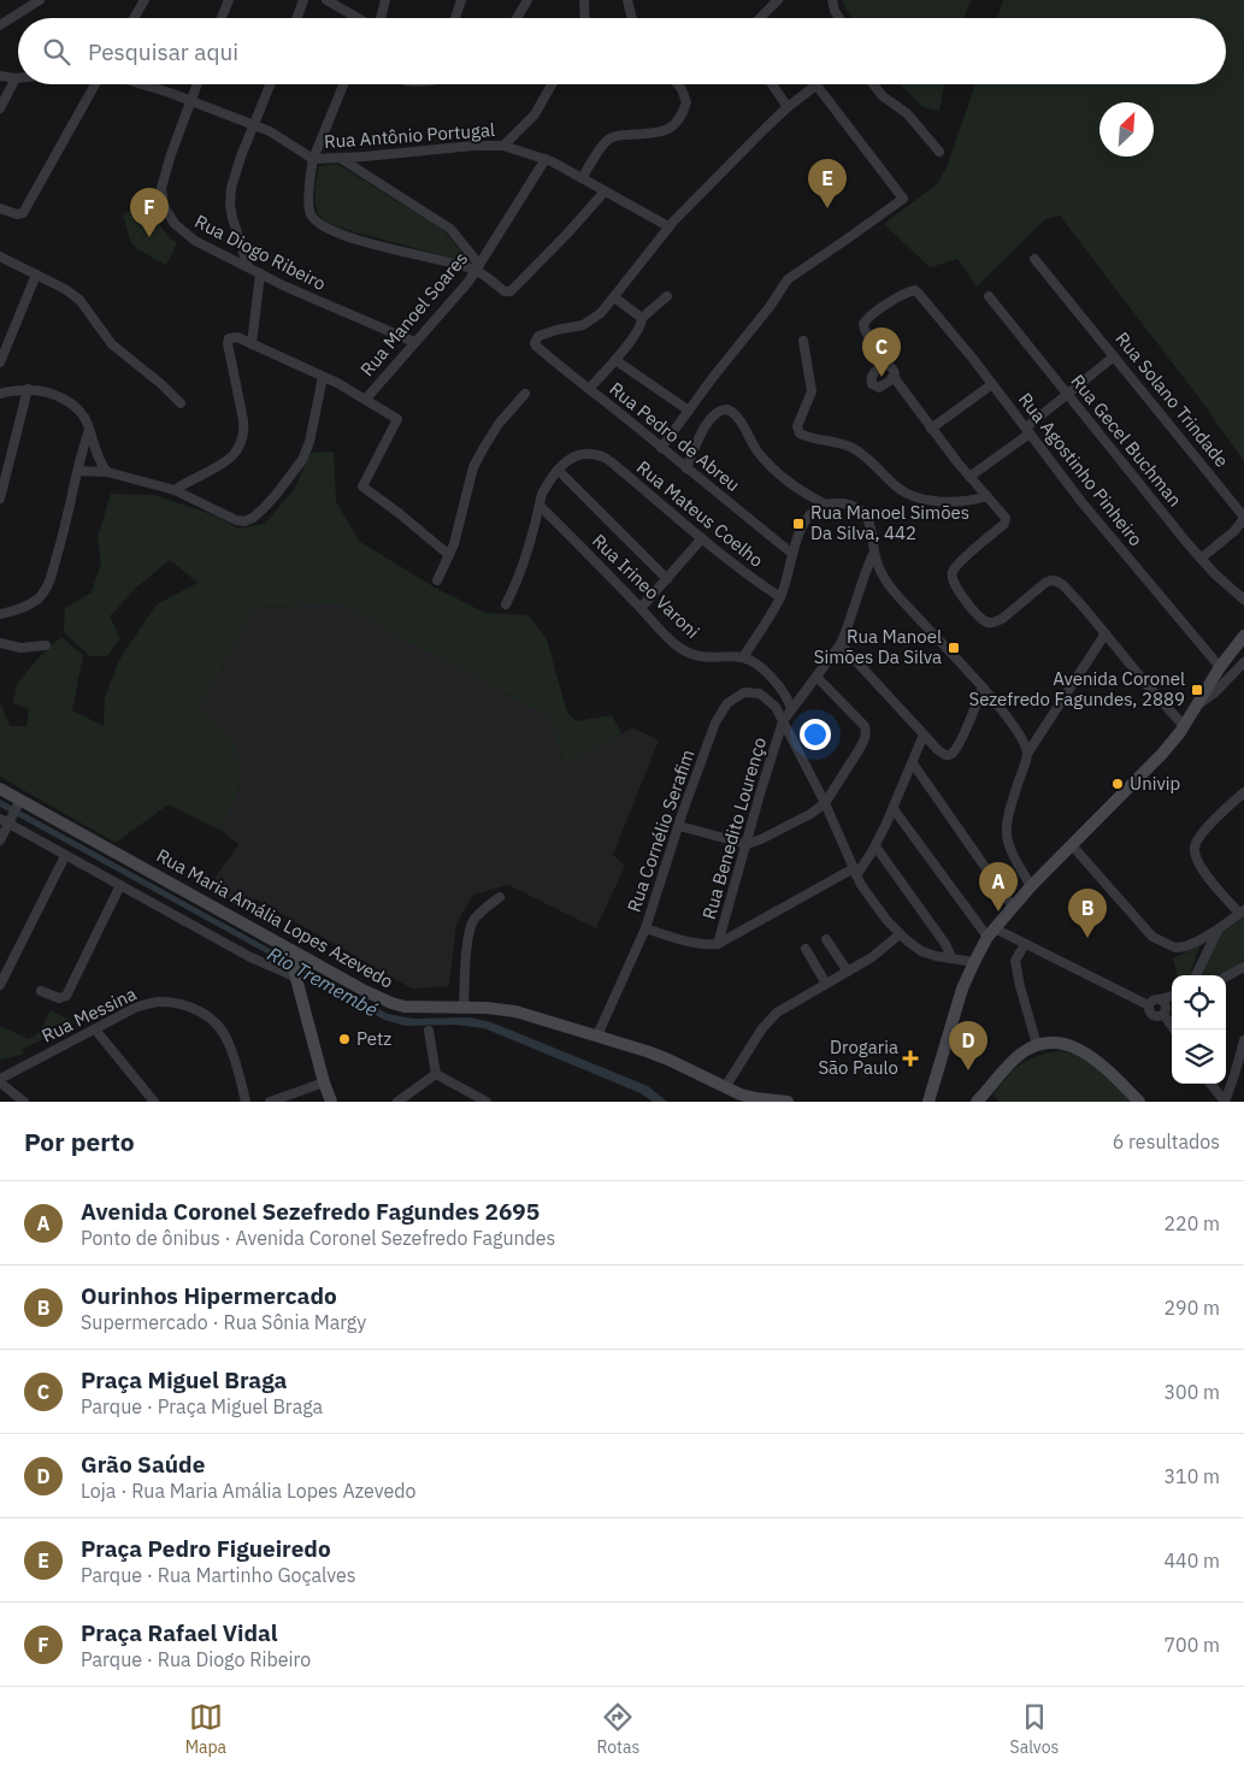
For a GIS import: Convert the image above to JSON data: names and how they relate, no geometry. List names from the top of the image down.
{
  "streets": {
    "main road": ["Rua Maria Amália Lopes Azevedo"],
    "street": [
      "Rua Antônio Portugal",
      "Rua Diogo Ribeiro",
      "Rua Manoel Soares",
      "Rua Solano Trindade",
      "Rua Pedro de Abreu",
      "Rua Gecel Buchman",
      "Rua Agostinho Pinheiro",
      "Rua Mateus Coelho",
      "Rua Irineo Varoni",
      "Rua Benedito Lourenço",
      "Rua Cornélio Serafim",
      "Rua Messina"
    ]
  },
  "crossings": [
    ["Rua Antônio Portugal", "Rua Manoel Soares"],
    ["Rua Diogo Ribeiro", "Rua Manoel Soares"],
    ["Rua Solano Trindade", "Rua Gecel Buchman"],
    ["Rua Benedito Lourenço", "Rua Cornélio Serafim"],
    ["Rua Cornélio Serafim", "Rua Maria Amália Lopes Azevedo"]
  ],
  "water": ["Rio Tremembé"],
  "places": {
    "transit": ["Rua Manoel Simões Da Silva, 442", "Rua Manoel Simões Da Silva", "Avenida Coronel Sezefredo Fagundes, 2889"],
    "other": ["Univip", "Petz"],
    "health": ["Drogaria São Paulo"]
  },
  "north": "top right",
  "page": {
    "search": "Pesquisar aqui",
    "pins": [
      "E",
      "F",
      "C",
      "A",
      "B",
      "D"
    ],
    "heading": ["Por perto", "6 resultados"],
    "list": [
      {
        "mark": "A",
        "name": "Avenida Coronel Sezefredo Fagundes 2695",
        "note": "Ponto de ônibus · Avenida Coronel Sezefredo Fagundes",
        "value": "220 m"
      },
      {
        "mark": "B",
        "name": "Ourinhos Hipermercado",
        "note": "Supermercado · Rua Sônia Margy",
        "value": "290 m"
      },
      {
        "mark": "C",
        "name": "Praça Miguel Braga",
        "note": "Parque · Praça Miguel Braga",
        "value": "300 m"
      },
      {
        "mark": "D",
        "name": "Grão Saúde",
        "note": "Loja · Rua Maria Amália Lopes Azevedo",
        "value": "310 m"
      },
      {
        "mark": "E",
        "name": "Praça Pedro Figueiredo",
        "note": "Parque · Rua Martinho Goçalves",
        "value": "440 m"
      },
      {
        "mark": "F",
        "name": "Praça Rafael Vidal",
        "note": "Parque · Rua Diogo Ribeiro",
        "value": "700 m"
      }
    ],
    "nav": ["Mapa", "Rotas", "Salvos"]
  }
}
